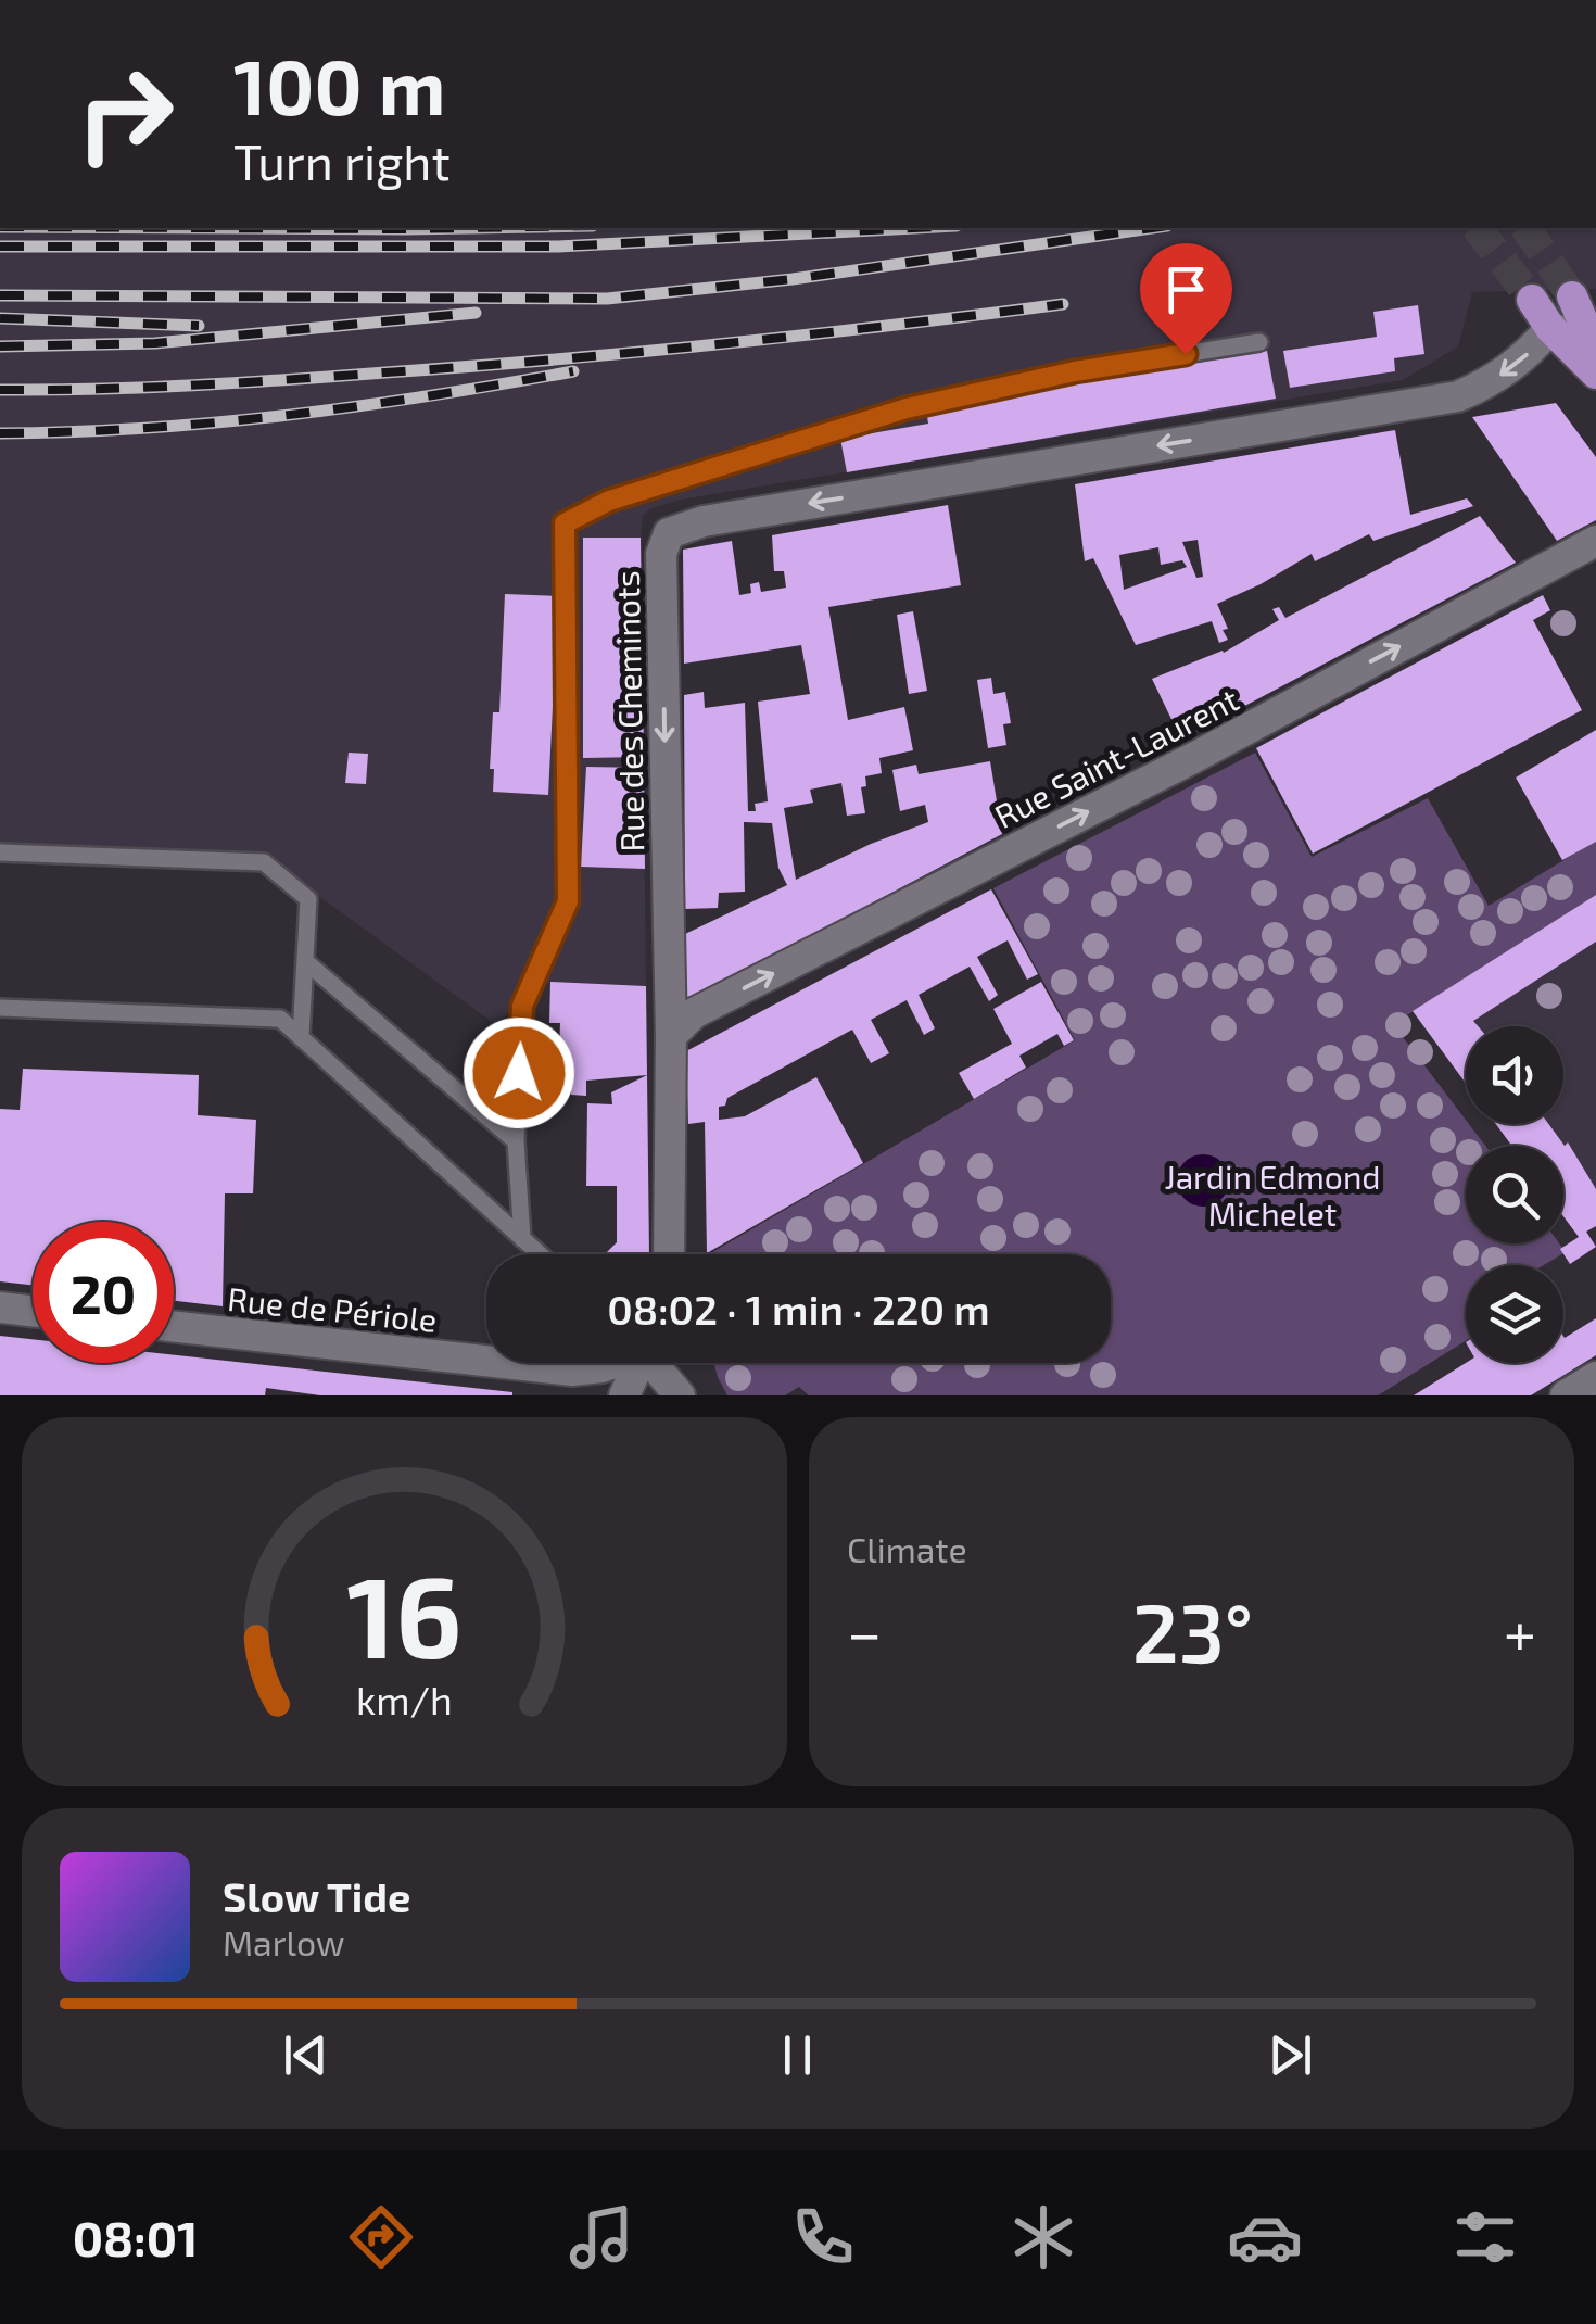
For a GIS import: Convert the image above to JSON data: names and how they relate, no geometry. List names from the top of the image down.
{
  "streets": {
    "street": ["Rue des Cheminots", "Rue Saint-Laurent", "Rue de Périole"]
  },
  "crossings": [
    ["Rue des Cheminots", "Rue Saint-Laurent"]
  ],
  "one_way": ["Rue Saint-Laurent"],
  "parks": ["Jardin Edmond Michelet"],
  "page": {
    "turn": ["100 m", "Turn right"],
    "limit": "20",
    "trip": "08:02 · 1 min · 220 m",
    "tile": "Climate",
    "heat": ["−", "23°", "+"],
    "song": ["Slow Tide", "Marlow"],
    "tabs": "08:01",
    "gauge": ["16", "km/h"]
  }
}
